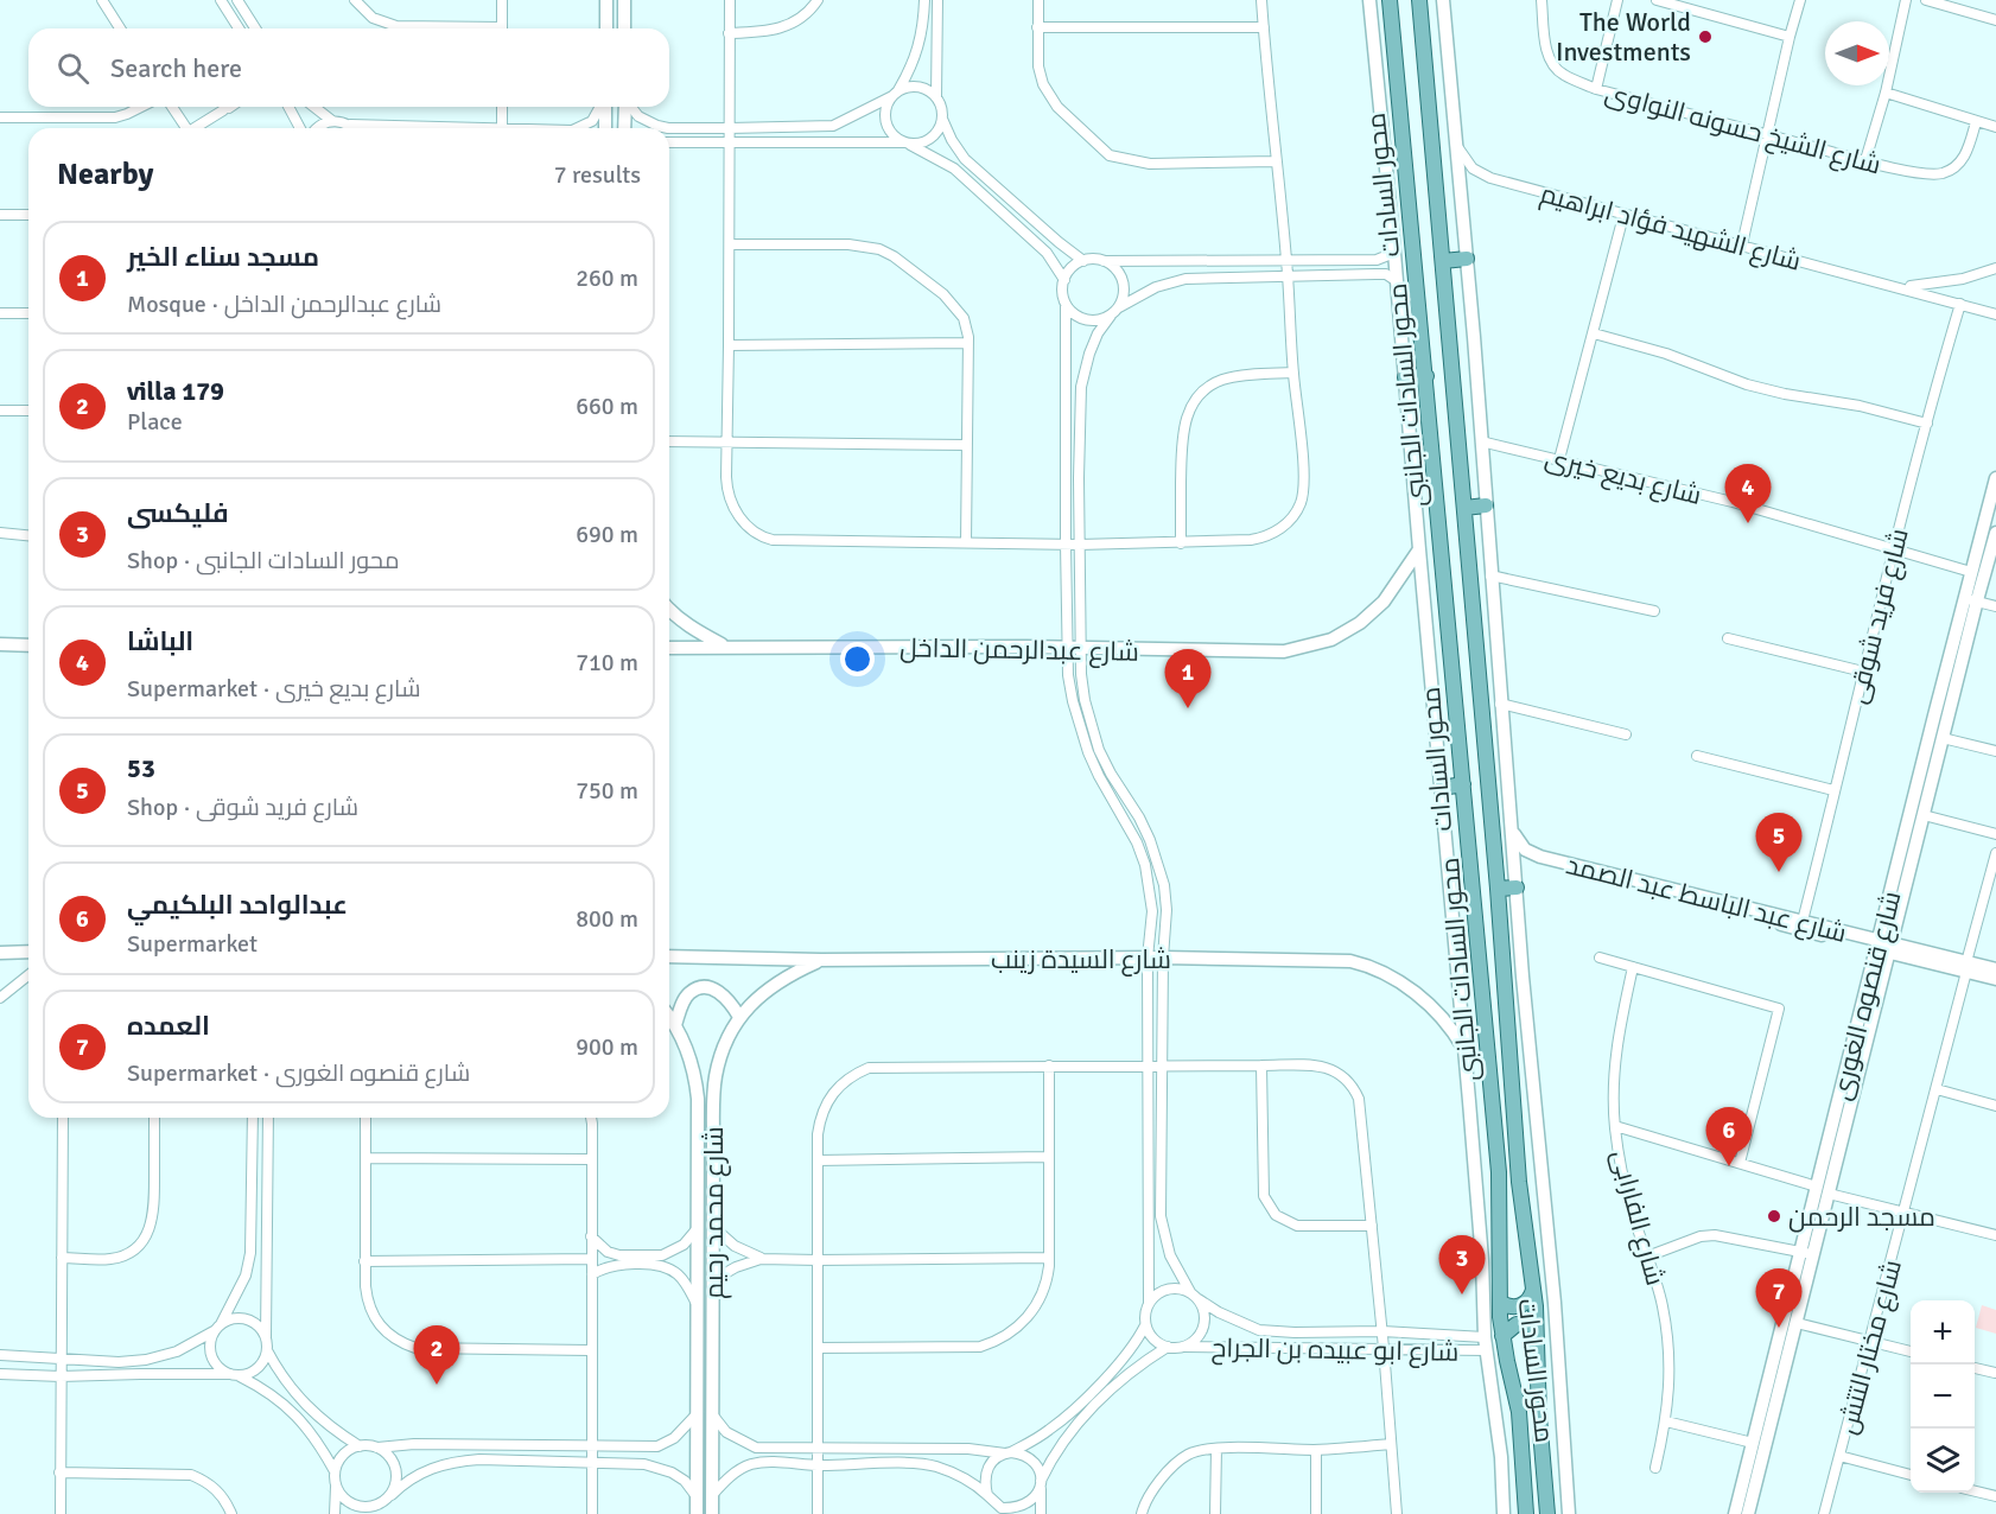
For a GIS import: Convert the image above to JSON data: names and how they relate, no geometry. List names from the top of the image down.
{
  "streets": {
    "main road": ["محور السادات"],
    "street": [
      "شارع الشيخ حسونه النواوى",
      "شارع الشهيد فؤاد ابراهيم",
      "محور السادات الجانبى",
      "شارع بديع خيرى",
      "شارع فريد شوقى",
      "شارع عبدالرحمن الداخل",
      "شارع عبد الباسط عبد الصمد",
      "شارع السيدة زينب",
      "شارع قنصوه الغورى",
      "شارع محمد رحيم",
      "شارع الفارابى",
      "شارع مختار التتش",
      "شارع ابو عبيده بن الجراح"
    ]
  },
  "crossings": [
    ["شارع الشهيد فؤاد ابراهيم", "شارع فريد شوقى"],
    ["محور السادات الجانبى", "شارع عبدالرحمن الداخل"],
    ["محور السادات الجانبى", "شارع السيدة زينب"],
    ["محور السادات الجانبى", "شارع ابو عبيده بن الجراح"],
    ["شارع بديع خيرى", "شارع فريد شوقى"],
    ["شارع بديع خيرى", "شارع قنصوه الغورى"],
    ["شارع فريد شوقى", "شارع عبد الباسط عبد الصمد"],
    ["شارع عبد الباسط عبد الصمد", "شارع قنصوه الغورى"],
    ["شارع عبد الباسط عبد الصمد", "شارع مختار التتش"],
    ["شارع السيدة زينب", "شارع محمد رحيم"]
  ],
  "places": ["The World Investments", "مسجد الرحمن"],
  "north": "right",
  "page": {
    "search": "Search here",
    "heading": ["Nearby", "7 results"],
    "list": [
      {
        "mark": "1",
        "name": "مسجد سناء الخير",
        "note": "Mosque · شارع عبدالرحمن الداخل",
        "value": "260 m"
      },
      {
        "mark": "2",
        "name": "villa 179",
        "note": "Place",
        "value": "660 m"
      },
      {
        "mark": "3",
        "name": "فليكسى",
        "note": "Shop · محور السادات الجانبى",
        "value": "690 m"
      },
      {
        "mark": "4",
        "name": "الباشا",
        "note": "Supermarket · شارع بديع خيرى",
        "value": "710 m"
      },
      {
        "mark": "5",
        "name": "53",
        "note": "Shop · شارع فريد شوقى",
        "value": "750 m"
      },
      {
        "mark": "6",
        "name": "عبدالواحد البلكيمي",
        "note": "Supermarket",
        "value": "800 m"
      },
      {
        "mark": "7",
        "name": "العمده",
        "note": "Supermarket · شارع قنصوه الغورى",
        "value": "900 m"
      }
    ],
    "pins": [
      "4",
      "1",
      "5",
      "6",
      "3",
      "7",
      "2"
    ],
    "map_buttons": ["+", "−"]
  }
}
